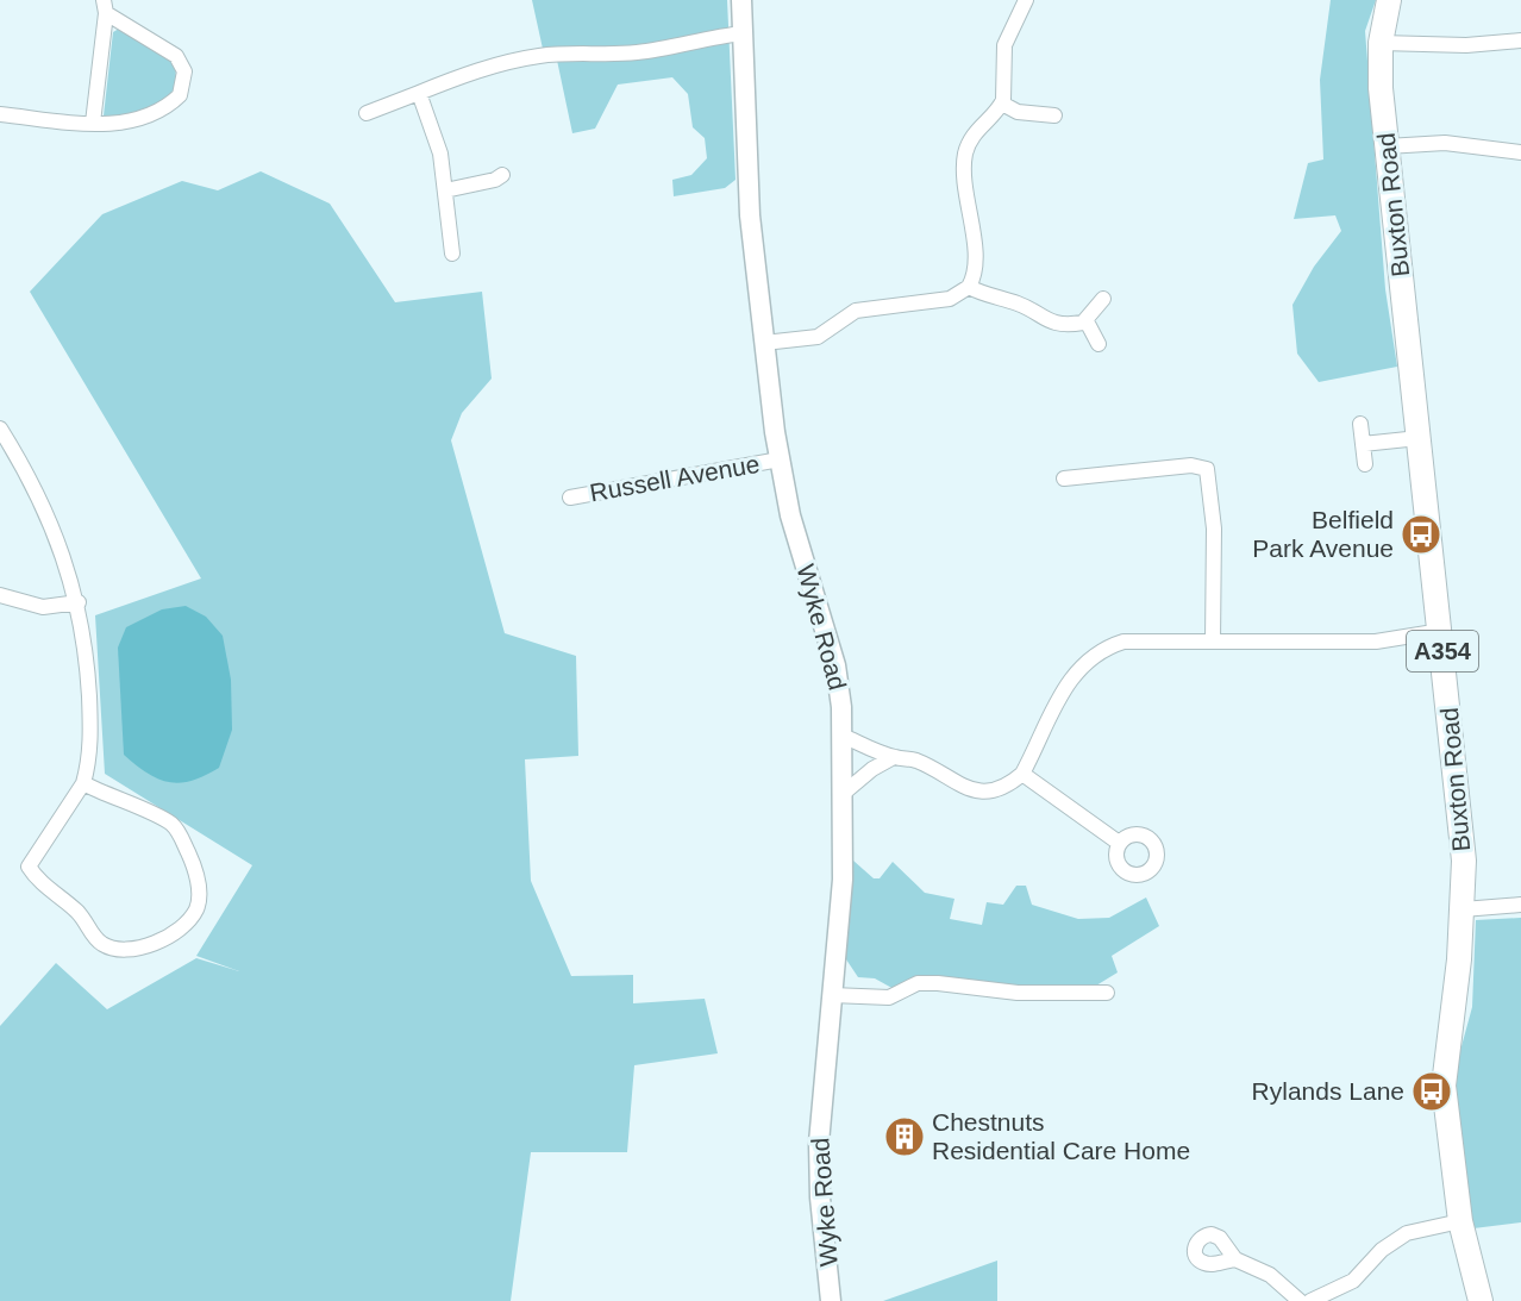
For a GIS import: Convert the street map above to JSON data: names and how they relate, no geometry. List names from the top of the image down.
{
  "streets": {
    "highway": ["Buxton Road", "A354"],
    "main road": ["Wyke Road"],
    "street": ["Russell Avenue"]
  },
  "crossings": [
    ["Russell Avenue", "Wyke Road"]
  ],
  "places": {
    "bus stop": ["Belfield Park Avenue", "Rylands Lane"],
    "building": ["Chestnuts Residential Care Home"]
  }
}
